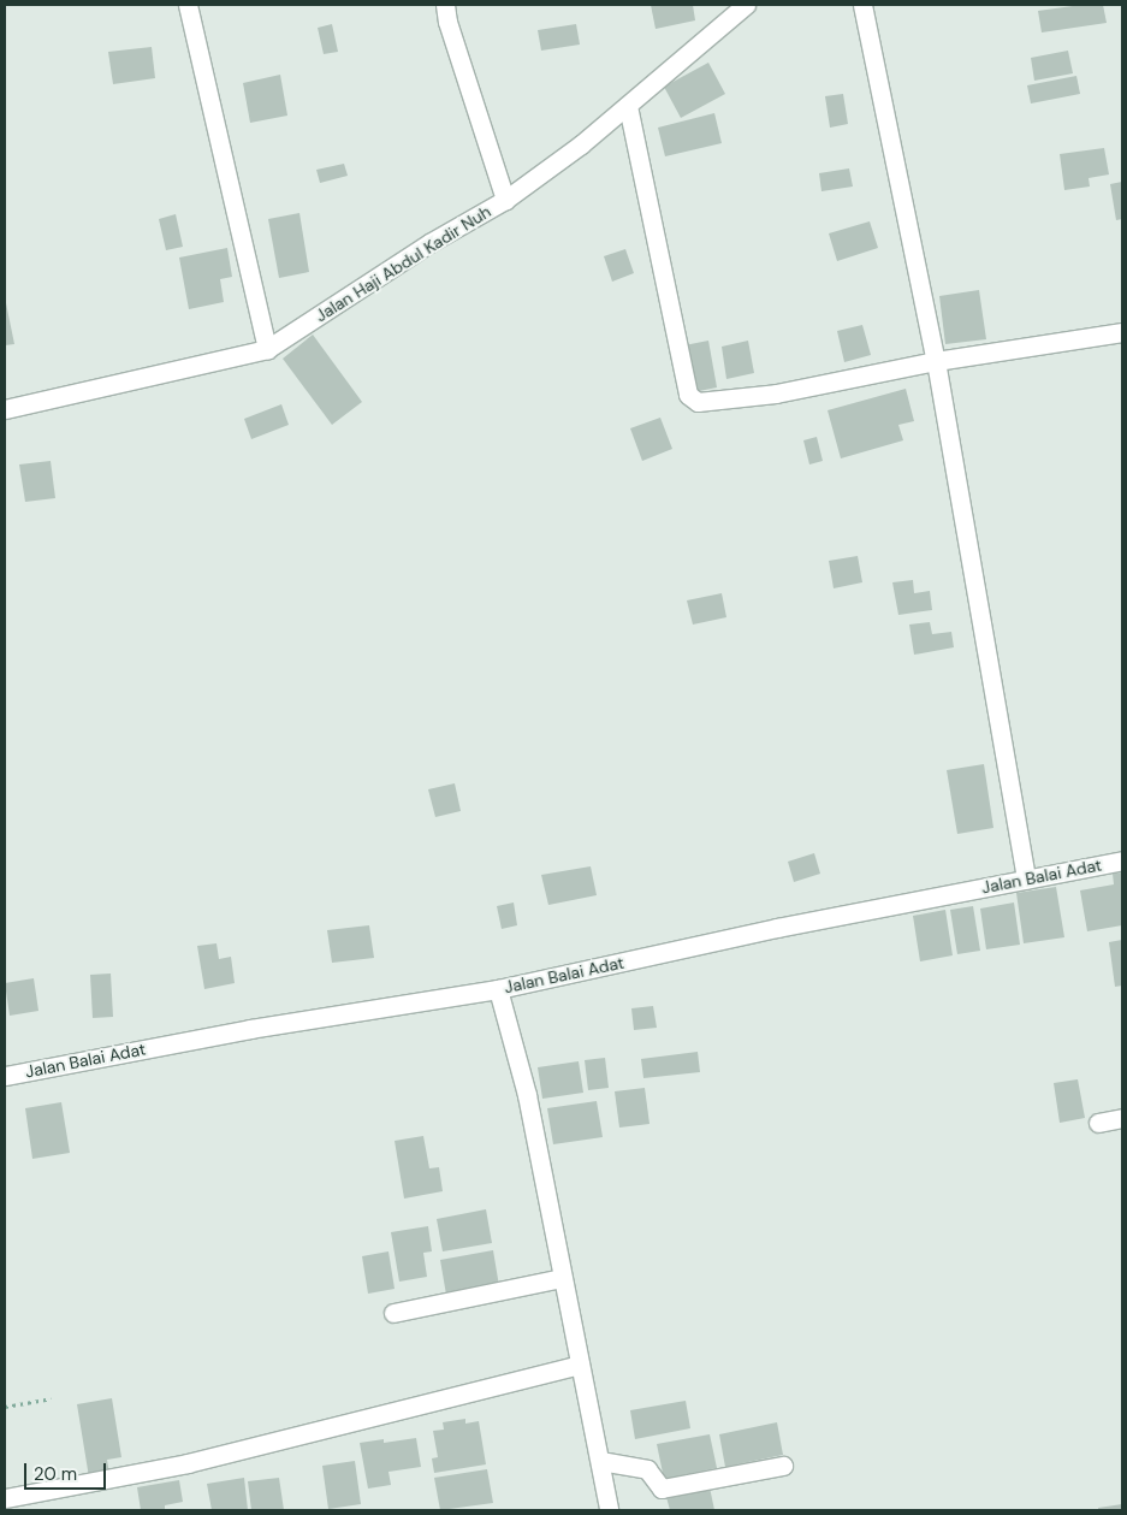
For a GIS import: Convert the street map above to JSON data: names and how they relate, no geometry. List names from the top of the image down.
{
  "streets": {
    "street": ["Jalan Haji Abdul Kadir Nuh", "Jalan Balai Adat"]
  },
  "scale_bar": "20 m"
}
